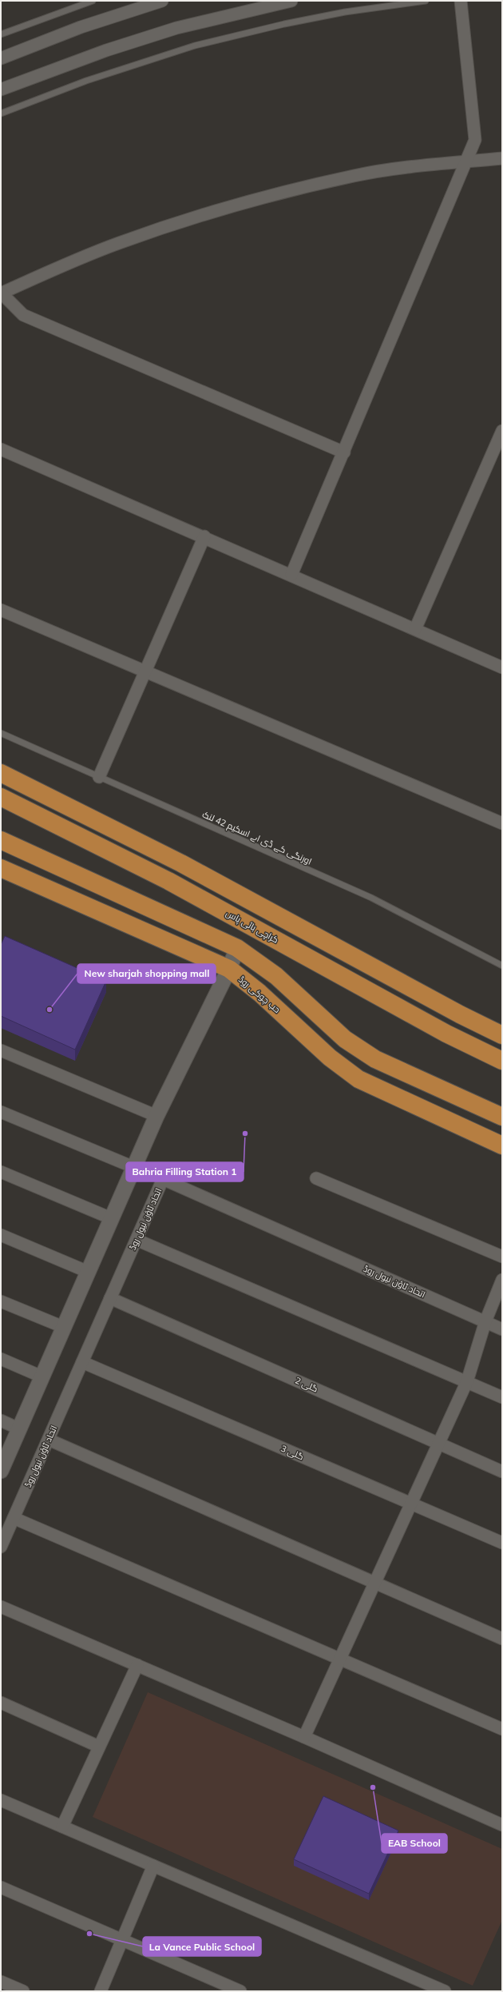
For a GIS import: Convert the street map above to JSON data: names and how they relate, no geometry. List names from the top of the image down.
{
  "streets": {
    "highway": ["کراچی بائی پاس", "حب چوکی روڈ"],
    "street": ["اتحاد ٹاؤن نیول روڈ", "گلی 2", "گلی 3"],
    "lane": ["اورنگی کے ڈی اے اسکیم 42 لنک"]
  },
  "crossings": [
    ["اتحاد ٹاؤن نیول روڈ", "گلی 2"],
    ["اتحاد ٹاؤن نیول روڈ", "گلی 3"]
  ],
  "places": [
    "New sharjah shopping mall",
    "Bahria Filling Station 1",
    "EAB School",
    "La Vance Public School"
  ]
}
